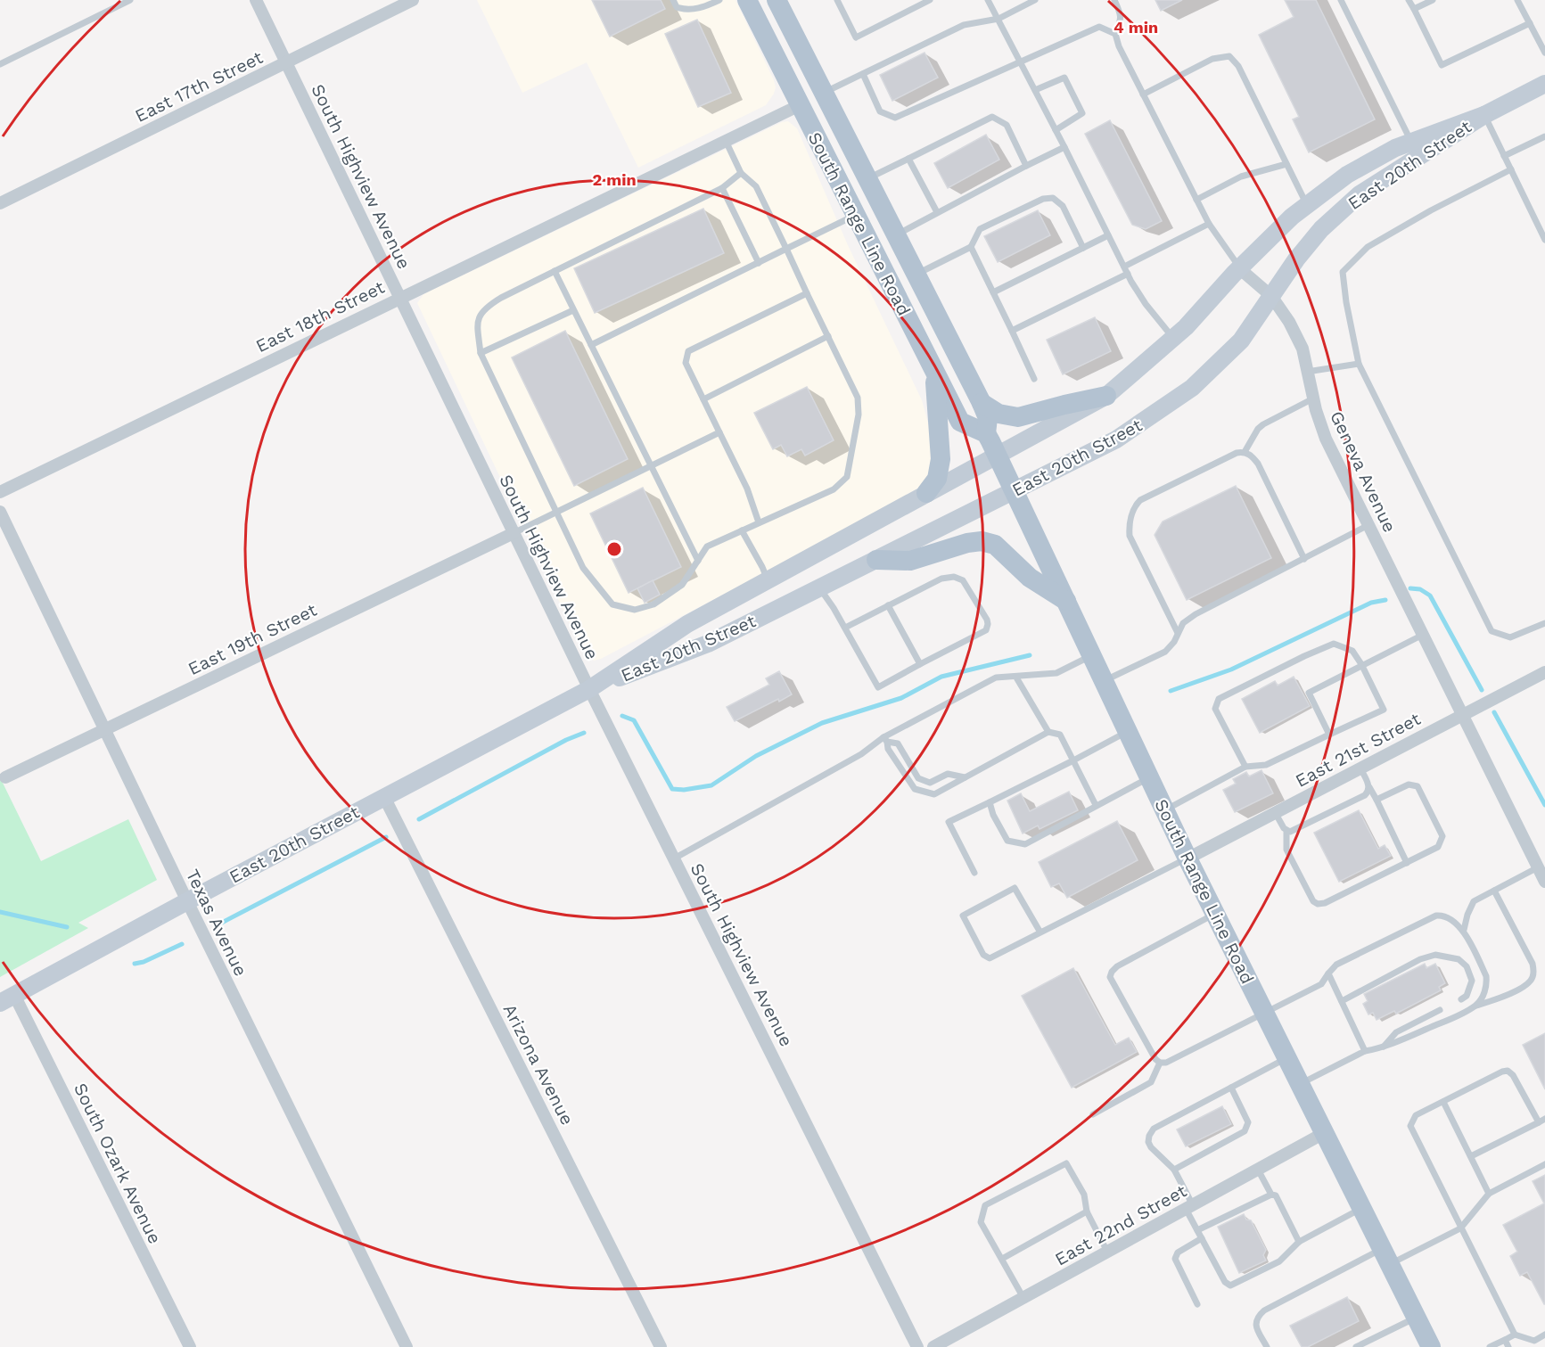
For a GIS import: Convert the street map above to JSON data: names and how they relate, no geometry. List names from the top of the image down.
{
  "streets": {
    "main road": ["East 20th Street", "South Range Line Road"],
    "street": [
      "East 17th Street",
      "South Highview Avenue",
      "East 18th Street",
      "Geneva Avenue",
      "East 19th Street",
      "East 21st Street",
      "Texas Avenue",
      "Arizona Avenue",
      "South Ozark Avenue",
      "East 22nd Street"
    ]
  },
  "crossings": [
    ["East 17th Street", "South Highview Avenue"],
    ["East 20th Street", "South Highview Avenue"],
    ["East 20th Street", "South Range Line Road"],
    ["East 20th Street", "Geneva Avenue"],
    ["East 20th Street", "Texas Avenue"],
    ["East 20th Street", "Arizona Avenue"],
    ["East 20th Street", "South Ozark Avenue"],
    ["South Highview Avenue", "East 18th Street"],
    ["South Highview Avenue", "East 19th Street"],
    ["South Range Line Road", "East 18th Street"],
    ["South Range Line Road", "East 21st Street"],
    ["South Range Line Road", "East 22nd Street"],
    ["Geneva Avenue", "East 21st Street"],
    ["East 19th Street", "Texas Avenue"]
  ],
  "rings": ["4 min", "2 min"]
}
